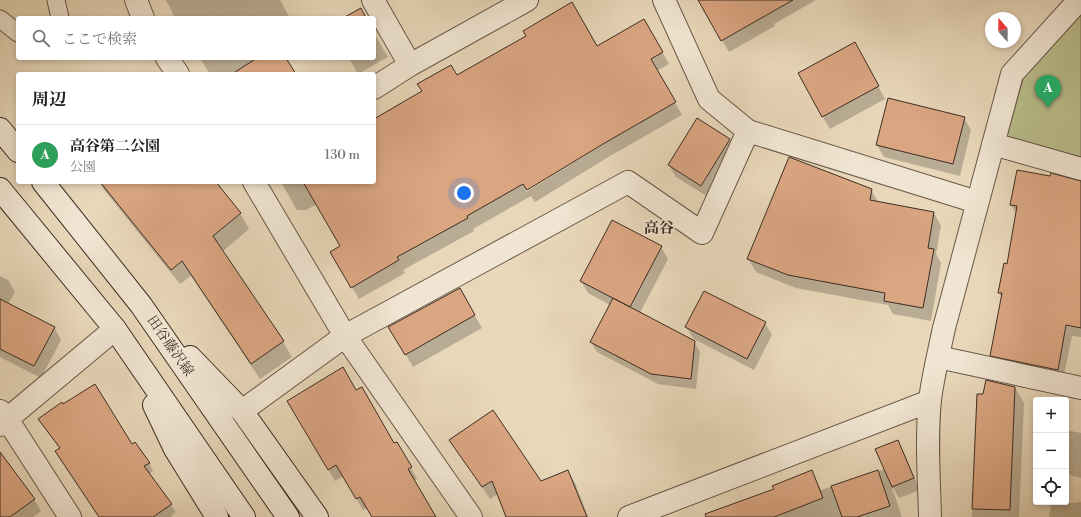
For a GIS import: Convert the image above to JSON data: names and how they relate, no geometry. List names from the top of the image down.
{
  "streets": {
    "street": ["田谷藤沢線"]
  },
  "districts": ["高谷"],
  "north": "top",
  "page": {
    "search": "ここで検索",
    "heading": "周辺",
    "pins": "A",
    "list": [
      {
        "mark": "A",
        "name": "高谷第二公園",
        "note": "公園",
        "value": "130 m"
      }
    ],
    "map_buttons": ["+", "−"]
  }
}
